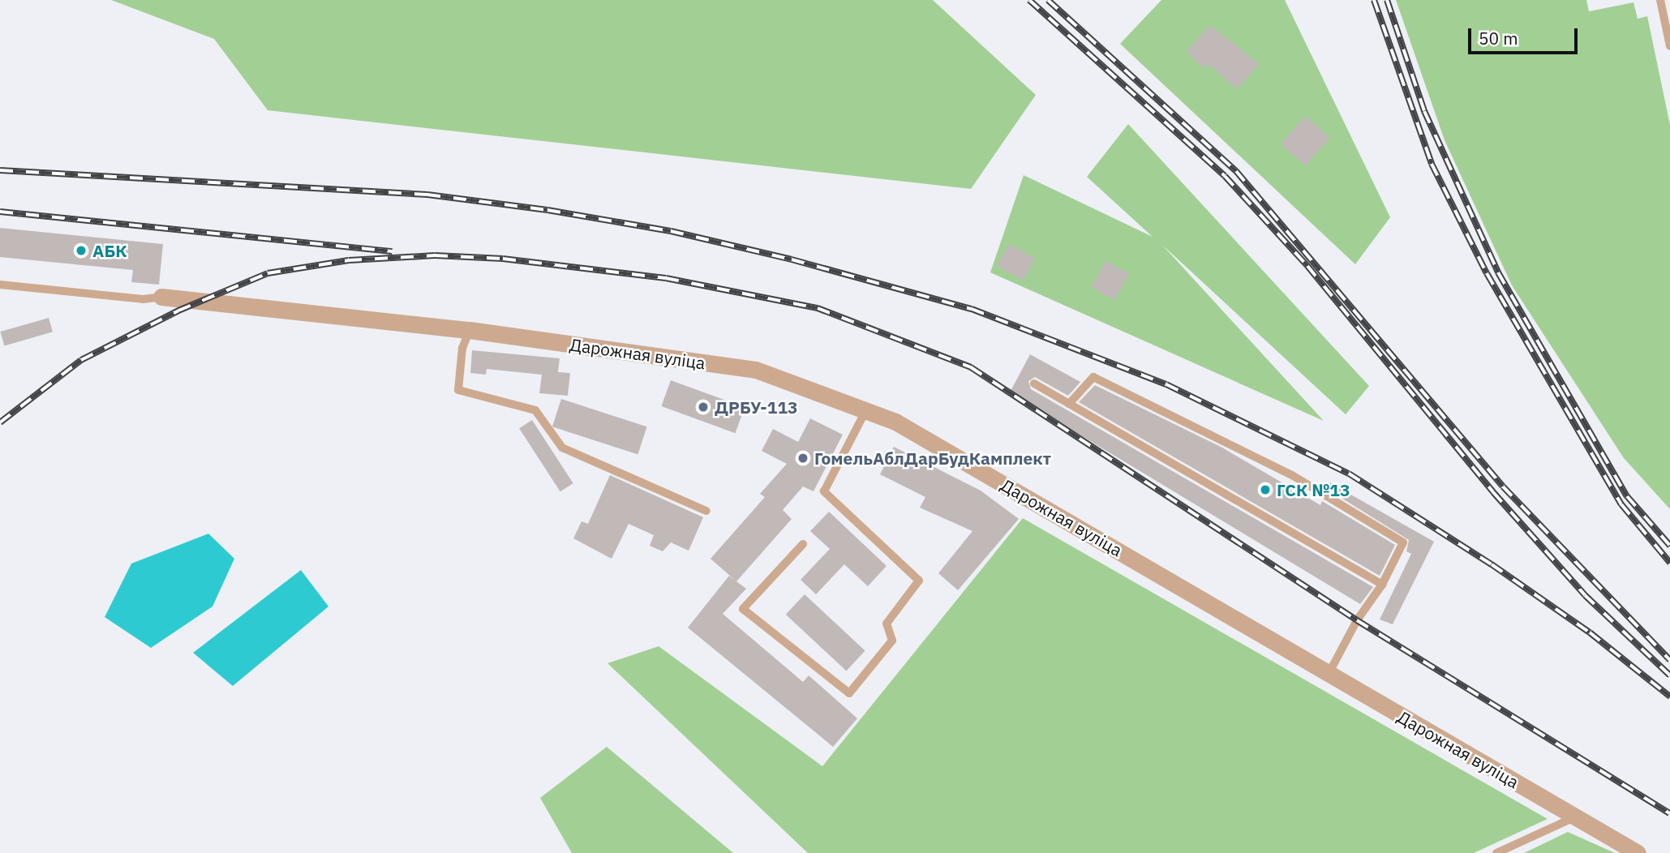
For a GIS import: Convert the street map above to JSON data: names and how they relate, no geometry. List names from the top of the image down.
{
  "streets": {
    "street": ["Дарожная вуліца"]
  },
  "places": [
    "АБК",
    "ДРБУ-113",
    "ГомельАблДарБудКамплект",
    "ГСК №13"
  ],
  "scale_bar": "50 m"
}
